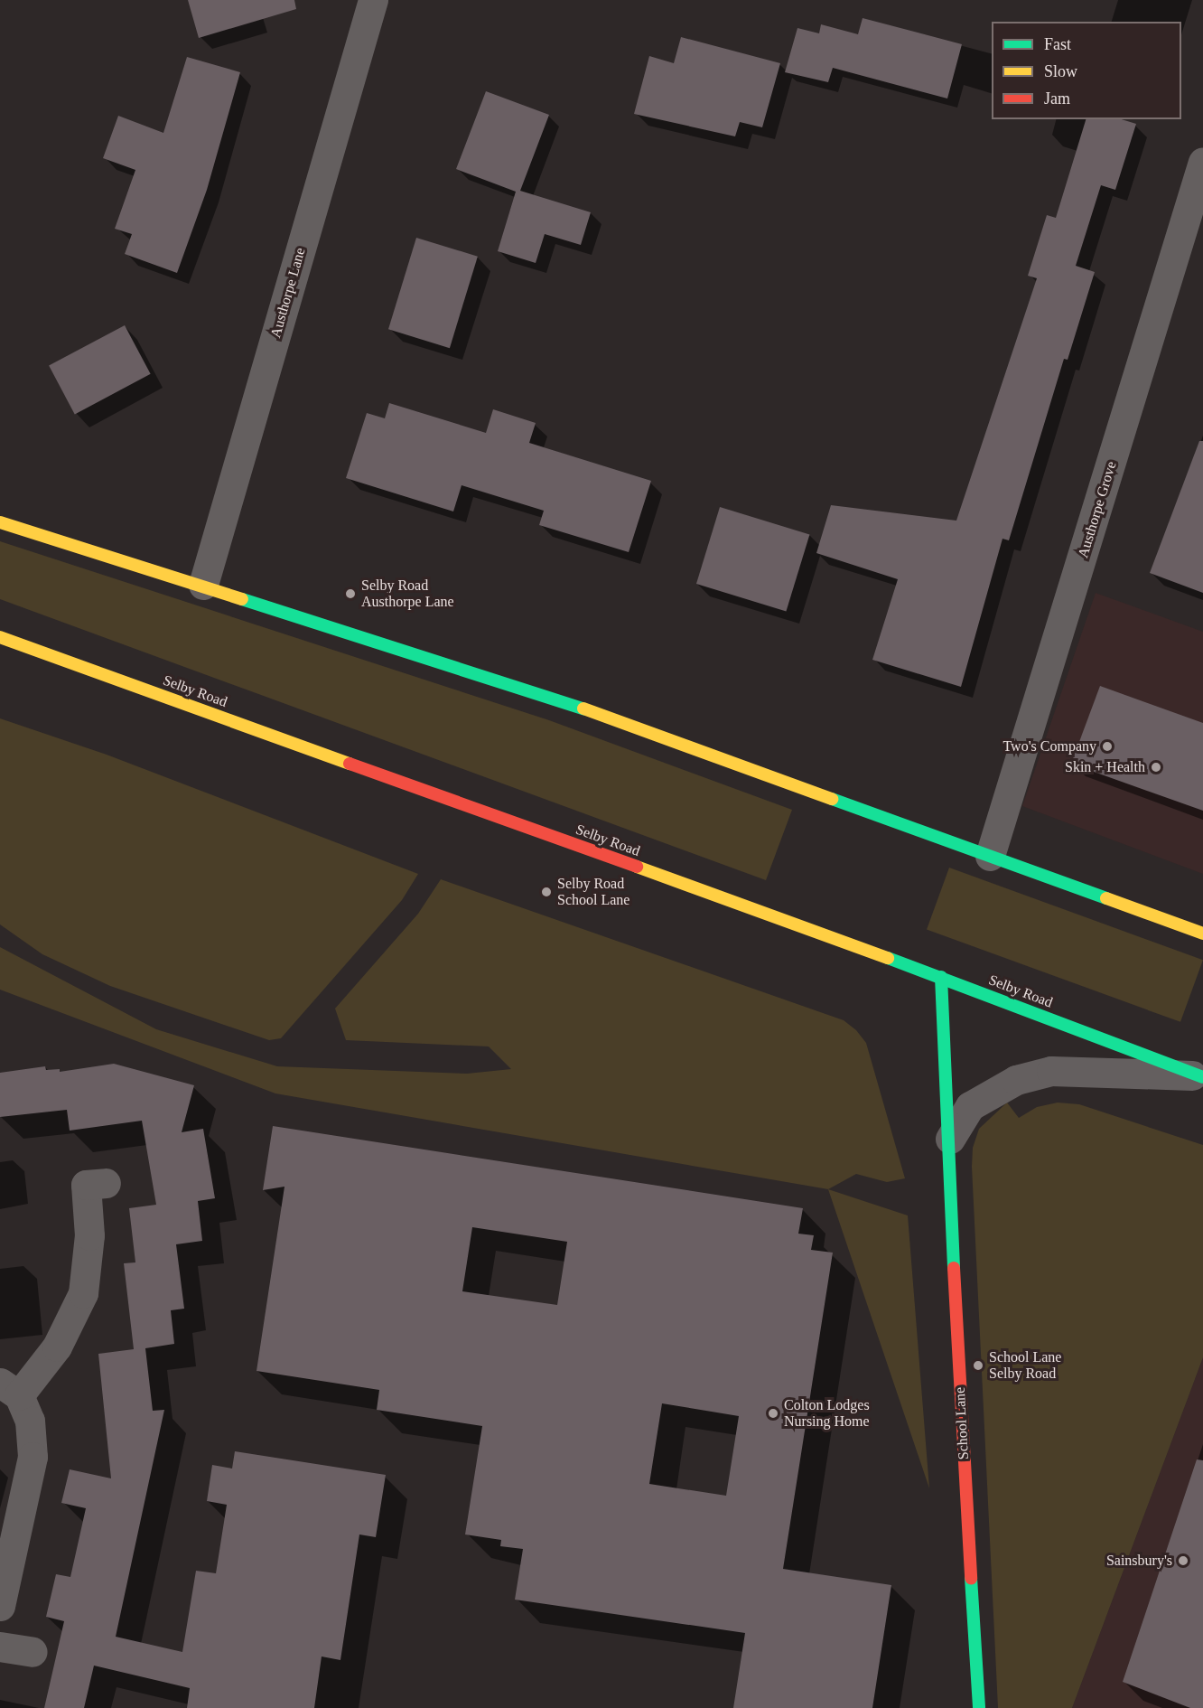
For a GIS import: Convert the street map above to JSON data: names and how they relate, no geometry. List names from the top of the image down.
{
  "streets": {
    "main road": ["Selby Road", "School Lane"],
    "street": ["Austhorpe Lane", "Austhorpe Grove"]
  },
  "crossings": [
    ["Selby Road", "School Lane"]
  ],
  "places": [
    "Selby Road Austhorpe Lane",
    "Two's Company",
    "Skin + Health",
    "Selby Road School Lane",
    "School Lane Selby Road",
    "Colton Lodges Nursing Home",
    "Sainsbury's"
  ],
  "legend": ["Fast", "Slow", "Jam"]
}
